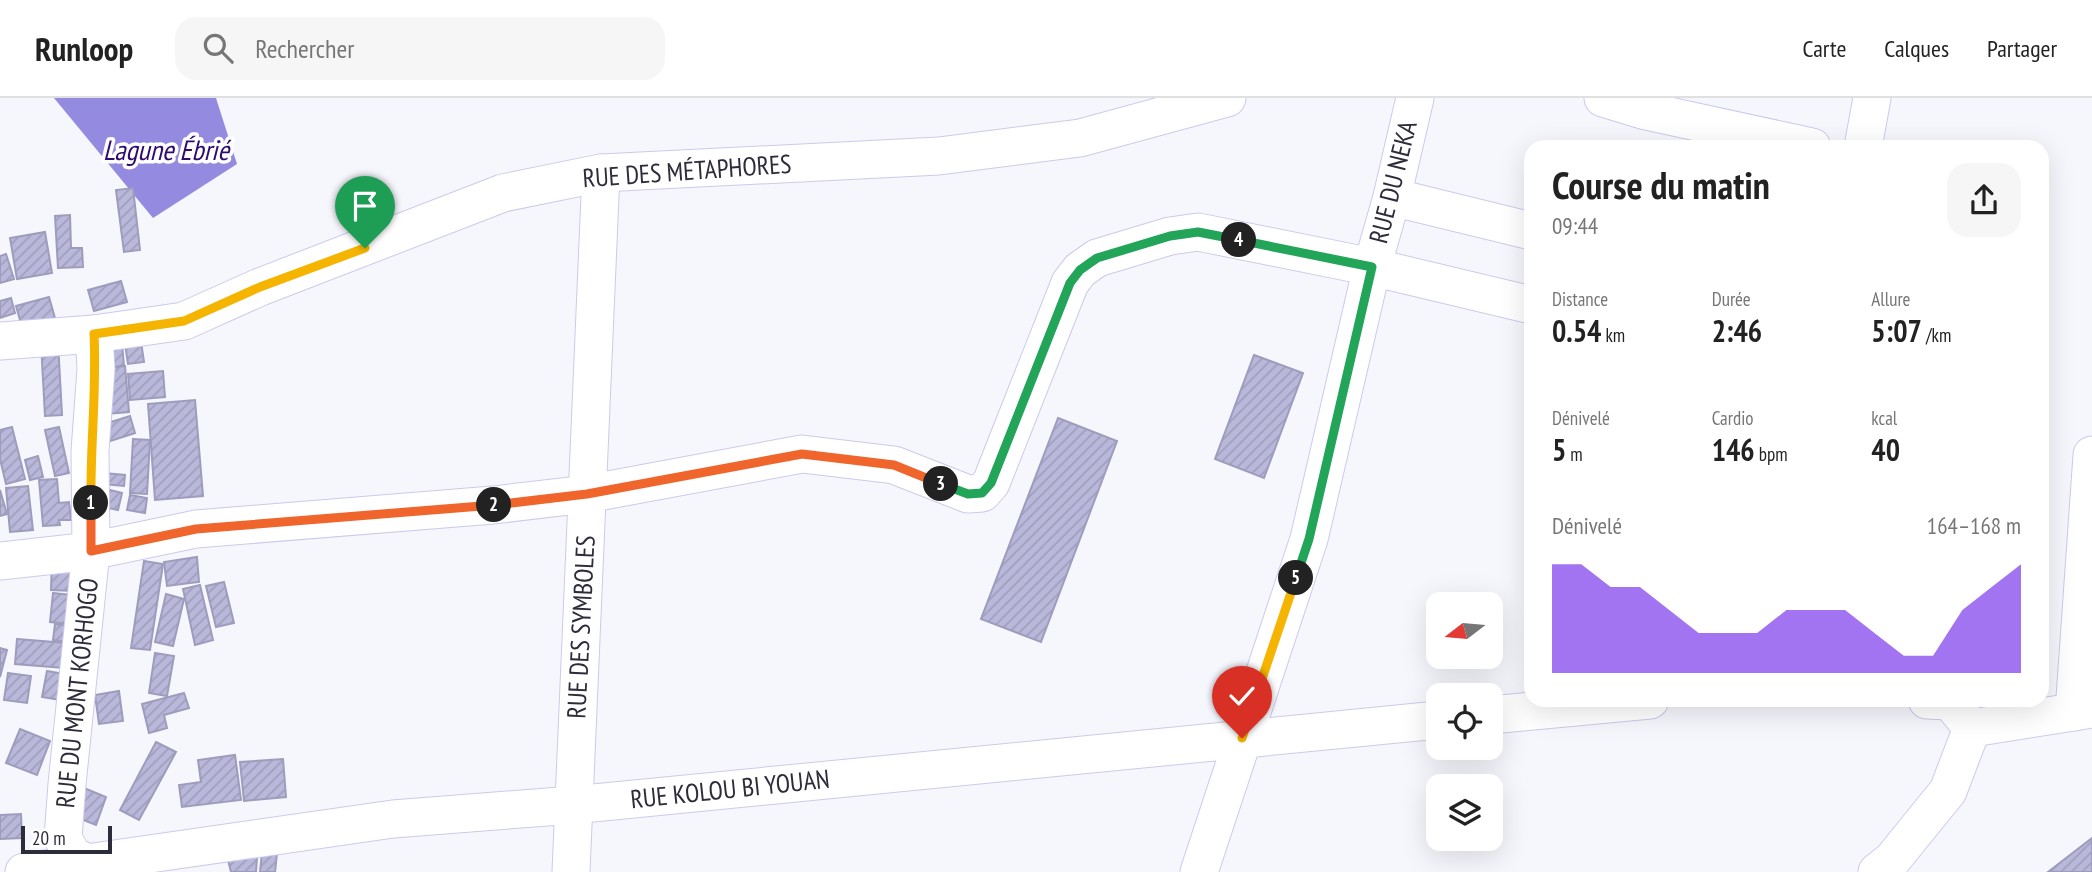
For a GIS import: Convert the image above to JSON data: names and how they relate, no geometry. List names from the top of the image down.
{
  "streets": {
    "street": [
      "RUE DES MÉTAPHORES",
      "RUE DU NEKA",
      "RUE DES SYMBOLES",
      "RUE DU MONT KORHOGO",
      "RUE KOLOU BI YOUAN"
    ]
  },
  "crossings": [
    ["RUE DES MÉTAPHORES", "RUE DES SYMBOLES"],
    ["RUE DES MÉTAPHORES", "RUE DU MONT KORHOGO"],
    ["RUE DU NEKA", "RUE KOLOU BI YOUAN"],
    ["RUE DES SYMBOLES", "RUE KOLOU BI YOUAN"],
    ["RUE DU MONT KORHOGO", "RUE KOLOU BI YOUAN"]
  ],
  "water": ["Lagune Ébrié"],
  "scale_bar": "20 m",
  "north": "left",
  "page": {
    "header": "Runloop",
    "search": "Rechercher",
    "nav": ["Carte", "Calques", "Partager"],
    "heading": ["Course du matin", "09:44"],
    "pins": [
      "4",
      "3",
      "1",
      "2",
      "5"
    ],
    "stats": [
      ["Distance", "0.54 km"],
      ["Durée", "2:46"],
      ["Allure", "5:07 /km"],
      ["Dénivelé", "5 m"],
      ["Cardio", "146 bpm"],
      ["kcal", "40"]
    ],
    "chart": ["Dénivelé", "164–168 m"],
    "scale": "20 m"
  }
}
